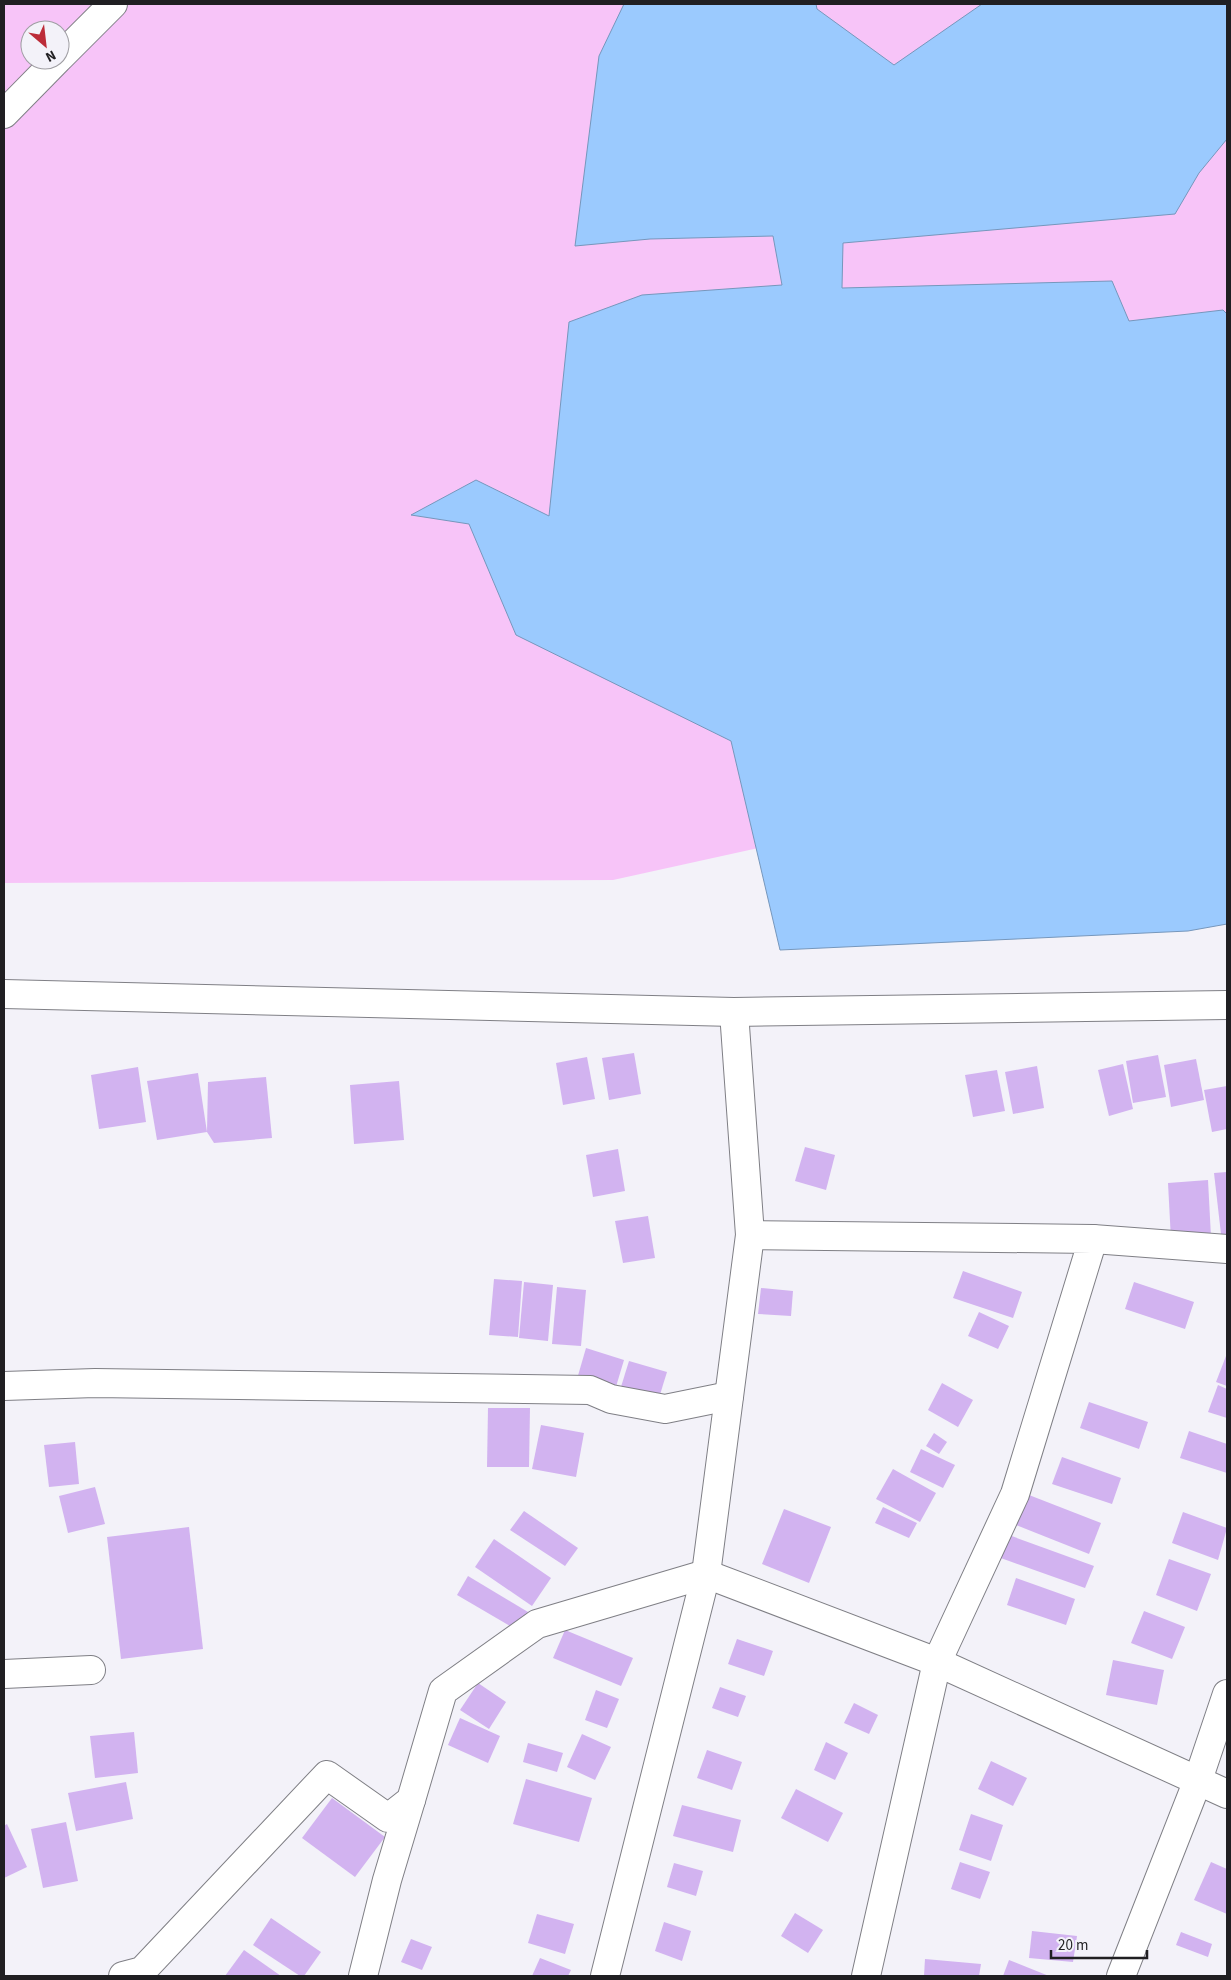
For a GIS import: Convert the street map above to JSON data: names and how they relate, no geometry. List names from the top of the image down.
{
  "scale_bar": "20 m",
  "north": "bottom right"
}
